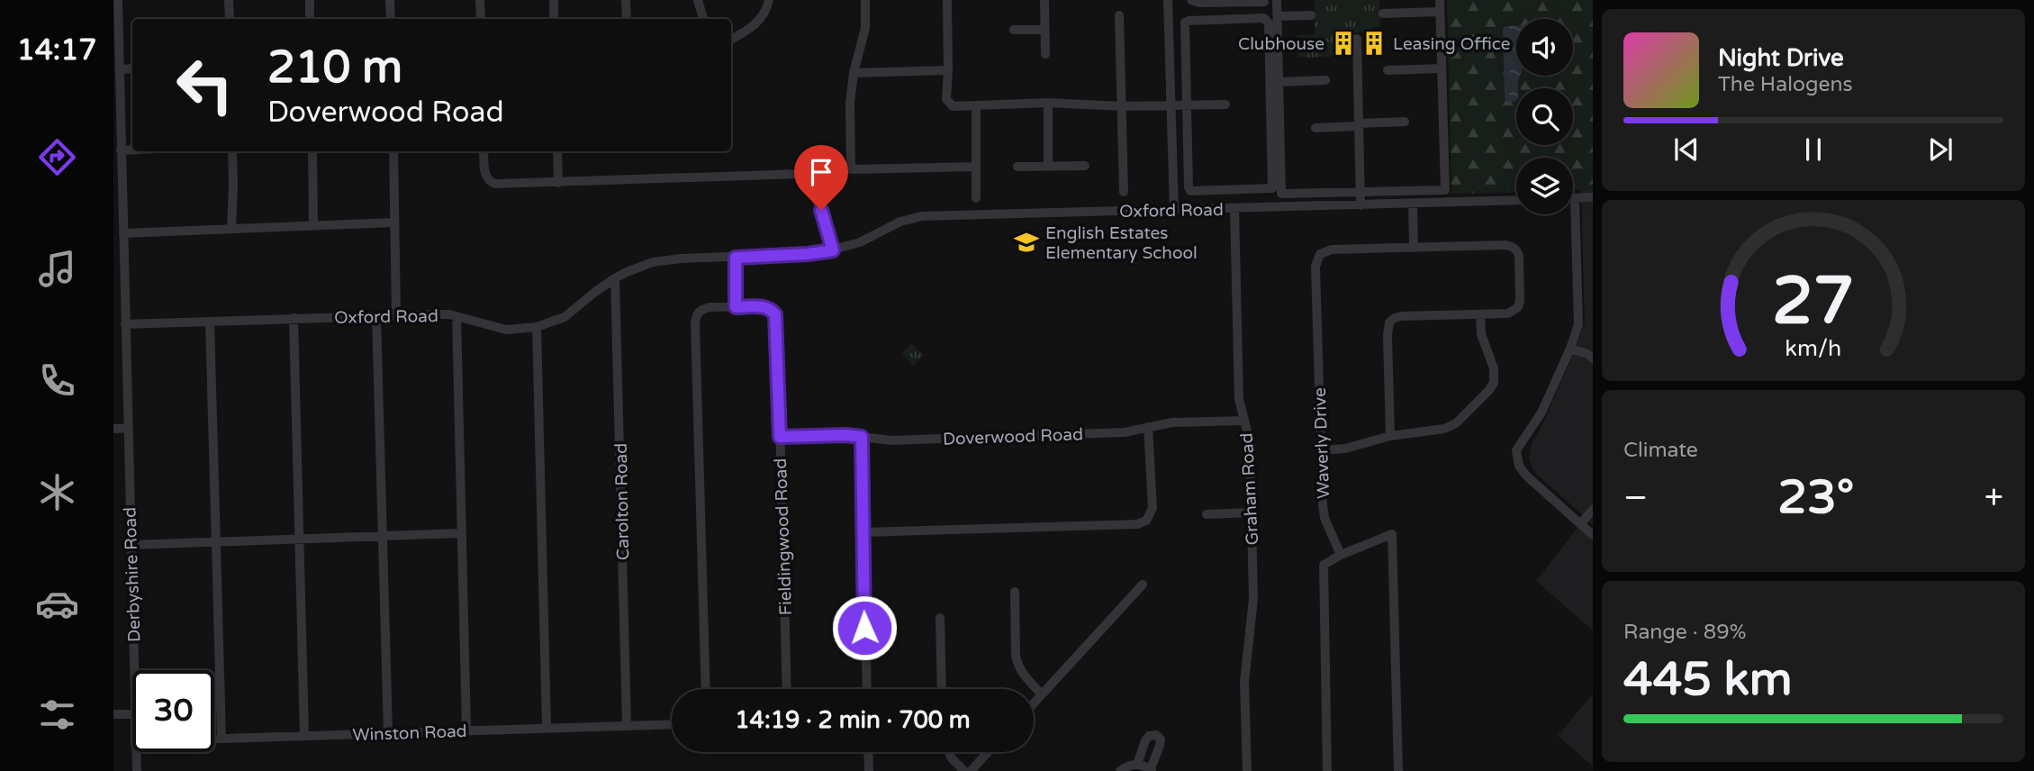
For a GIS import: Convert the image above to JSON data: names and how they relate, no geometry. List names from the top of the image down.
{
  "streets": {
    "street": [
      "Oxford Road",
      "Doverwood Road",
      "Waverly Drive",
      "Graham Road",
      "Carolton Road",
      "Fieldingwood Road",
      "Derbyshire Road",
      "Winston Road"
    ]
  },
  "crossings": [
    ["Oxford Road", "Graham Road"],
    ["Oxford Road", "Carolton Road"],
    ["Oxford Road", "Derbyshire Road"],
    ["Doverwood Road", "Graham Road"],
    ["Doverwood Road", "Fieldingwood Road"],
    ["Carolton Road", "Winston Road"]
  ],
  "places": {
    "building": ["Clubhouse", "Leasing Office"],
    "school or university": ["English Estates Elementary School"]
  },
  "page": {
    "tabs": "14:17",
    "turn": ["210 m", "Doverwood Road"],
    "song": ["Night Drive", "The Halogens"],
    "tile": [
      "Climate",
      ["Range · 89%", "445 km"]
    ],
    "heat": ["−", "23°", "+"],
    "limit": "30",
    "trip": "14:19 · 2 min · 700 m",
    "gauge": ["27", "km/h"]
  }
}
